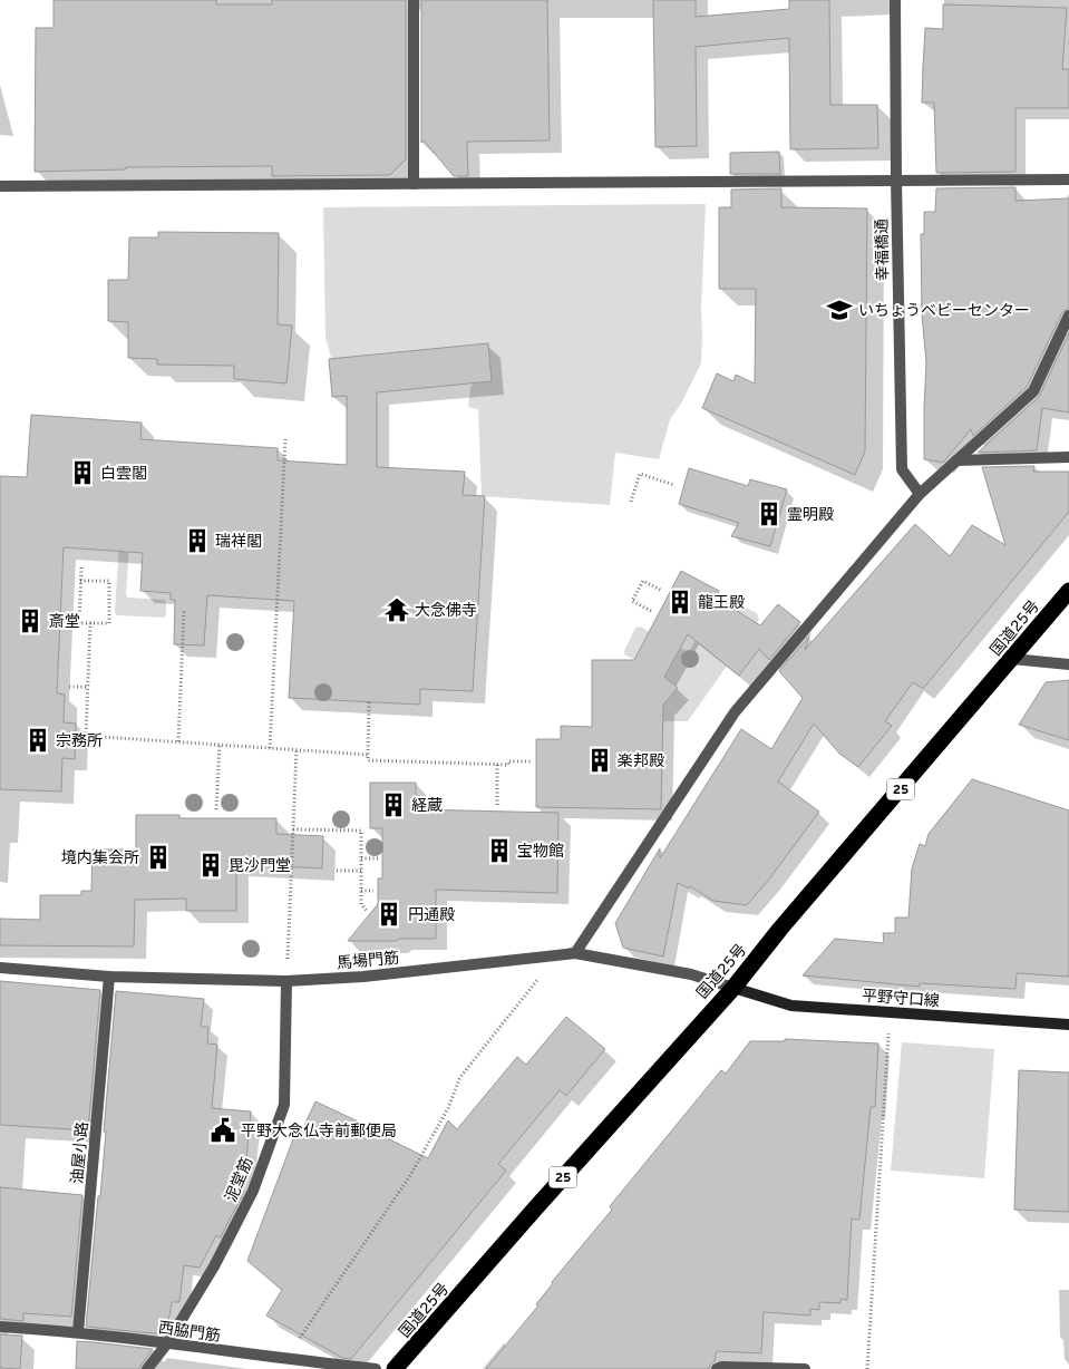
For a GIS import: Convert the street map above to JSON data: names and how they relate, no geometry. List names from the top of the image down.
{
  "streets": {
    "highway": ["国道25号", "25"],
    "main road": ["平野守口線"],
    "street": [
      "幸福橋通",
      "馬場門筋",
      "油屋小路",
      "泥堂筋",
      "西脇門筋"
    ]
  },
  "crossings": [
    ["国道25号", "馬場門筋"],
    ["国道25号", "平野守口線"],
    ["馬場門筋", "平野守口線"],
    ["馬場門筋", "油屋小路"],
    ["馬場門筋", "泥堂筋"],
    ["油屋小路", "西脇門筋"],
    ["泥堂筋", "西脇門筋"]
  ],
  "places": {
    "school or university": ["いちょうベビーセンター"],
    "building": [
      "白雲閣",
      "霊明殿",
      "瑞祥閣",
      "龍王殿",
      "斎堂",
      "宗務所",
      "楽邦殿",
      "経蔵",
      "宝物館",
      "境内集会所",
      "毘沙門堂",
      "円通殿"
    ],
    "temple": ["大念佛寺"],
    "public building": ["平野大念仏寺前郵便局"]
  }
}
